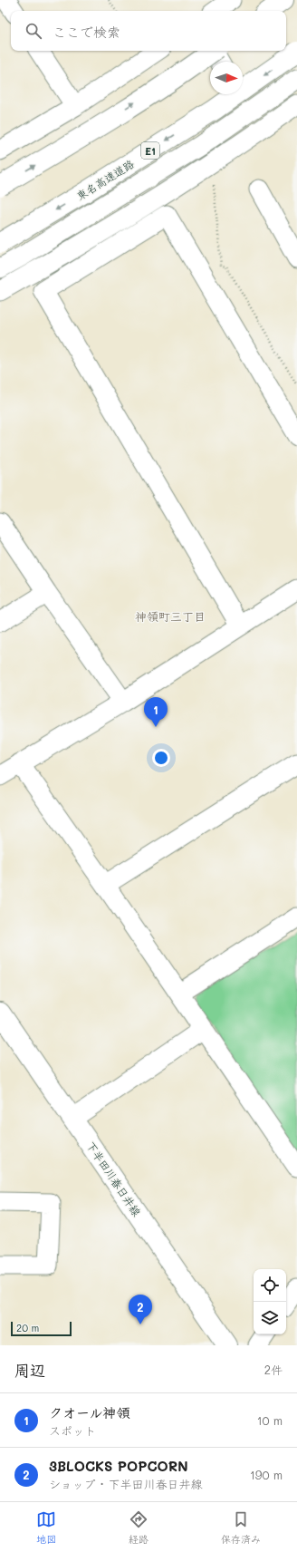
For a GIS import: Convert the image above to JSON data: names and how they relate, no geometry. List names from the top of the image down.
{
  "streets": {
    "main road": ["E1", "東名高速道路", "下半田川春日井線"]
  },
  "districts": ["神領町三丁目"],
  "scale_bar": "20 m",
  "north": "right",
  "page": {
    "search": "ここで検索",
    "pins": ["1", "2"],
    "scale": "20 m",
    "heading": ["周辺", "2件"],
    "list": [
      {
        "mark": "1",
        "name": "クオール神領",
        "note": "スポット",
        "value": "10 m"
      },
      {
        "mark": "2",
        "name": "3BLOCKS POPCORN",
        "note": "ショップ · 下半田川春日井線",
        "value": "190 m"
      }
    ],
    "nav": ["地図", "経路", "保存済み"]
  }
}
